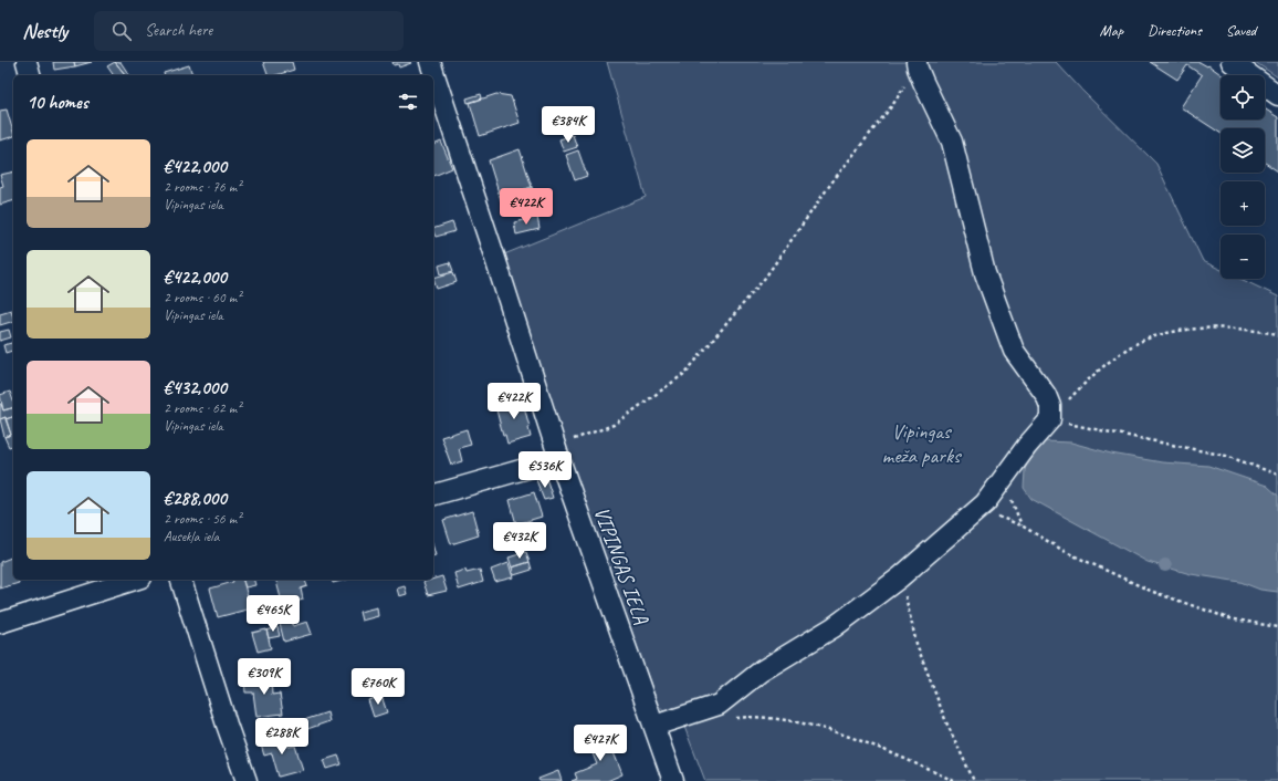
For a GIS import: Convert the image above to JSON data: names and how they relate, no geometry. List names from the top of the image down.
{
  "streets": {
    "street": ["VIPINGAS IELA"]
  },
  "parks": ["Vipingas meža parks"],
  "page": {
    "header": "Nestly",
    "search": "Search here",
    "nav": ["Map", "Directions", "Saved"],
    "map_buttons": ["+", "−"],
    "heading": "10 homes",
    "price": [
      "€384K",
      "€422K",
      "€422K",
      "€536K",
      "€432K",
      "€465K",
      "€309K",
      "€760K",
      "€288K",
      "€427K"
    ],
    "list": [
      {
        "name": "€422,000",
        "note": "2 rooms · 76 m² · Vipingas iela"
      },
      {
        "name": "€422,000",
        "note": "2 rooms · 60 m² · Vipingas iela"
      },
      {
        "name": "€432,000",
        "note": "2 rooms · 62 m² · Vipingas iela"
      },
      {
        "name": "€288,000",
        "note": "2 rooms · 56 m² · Ausekļa iela"
      }
    ]
  }
}
